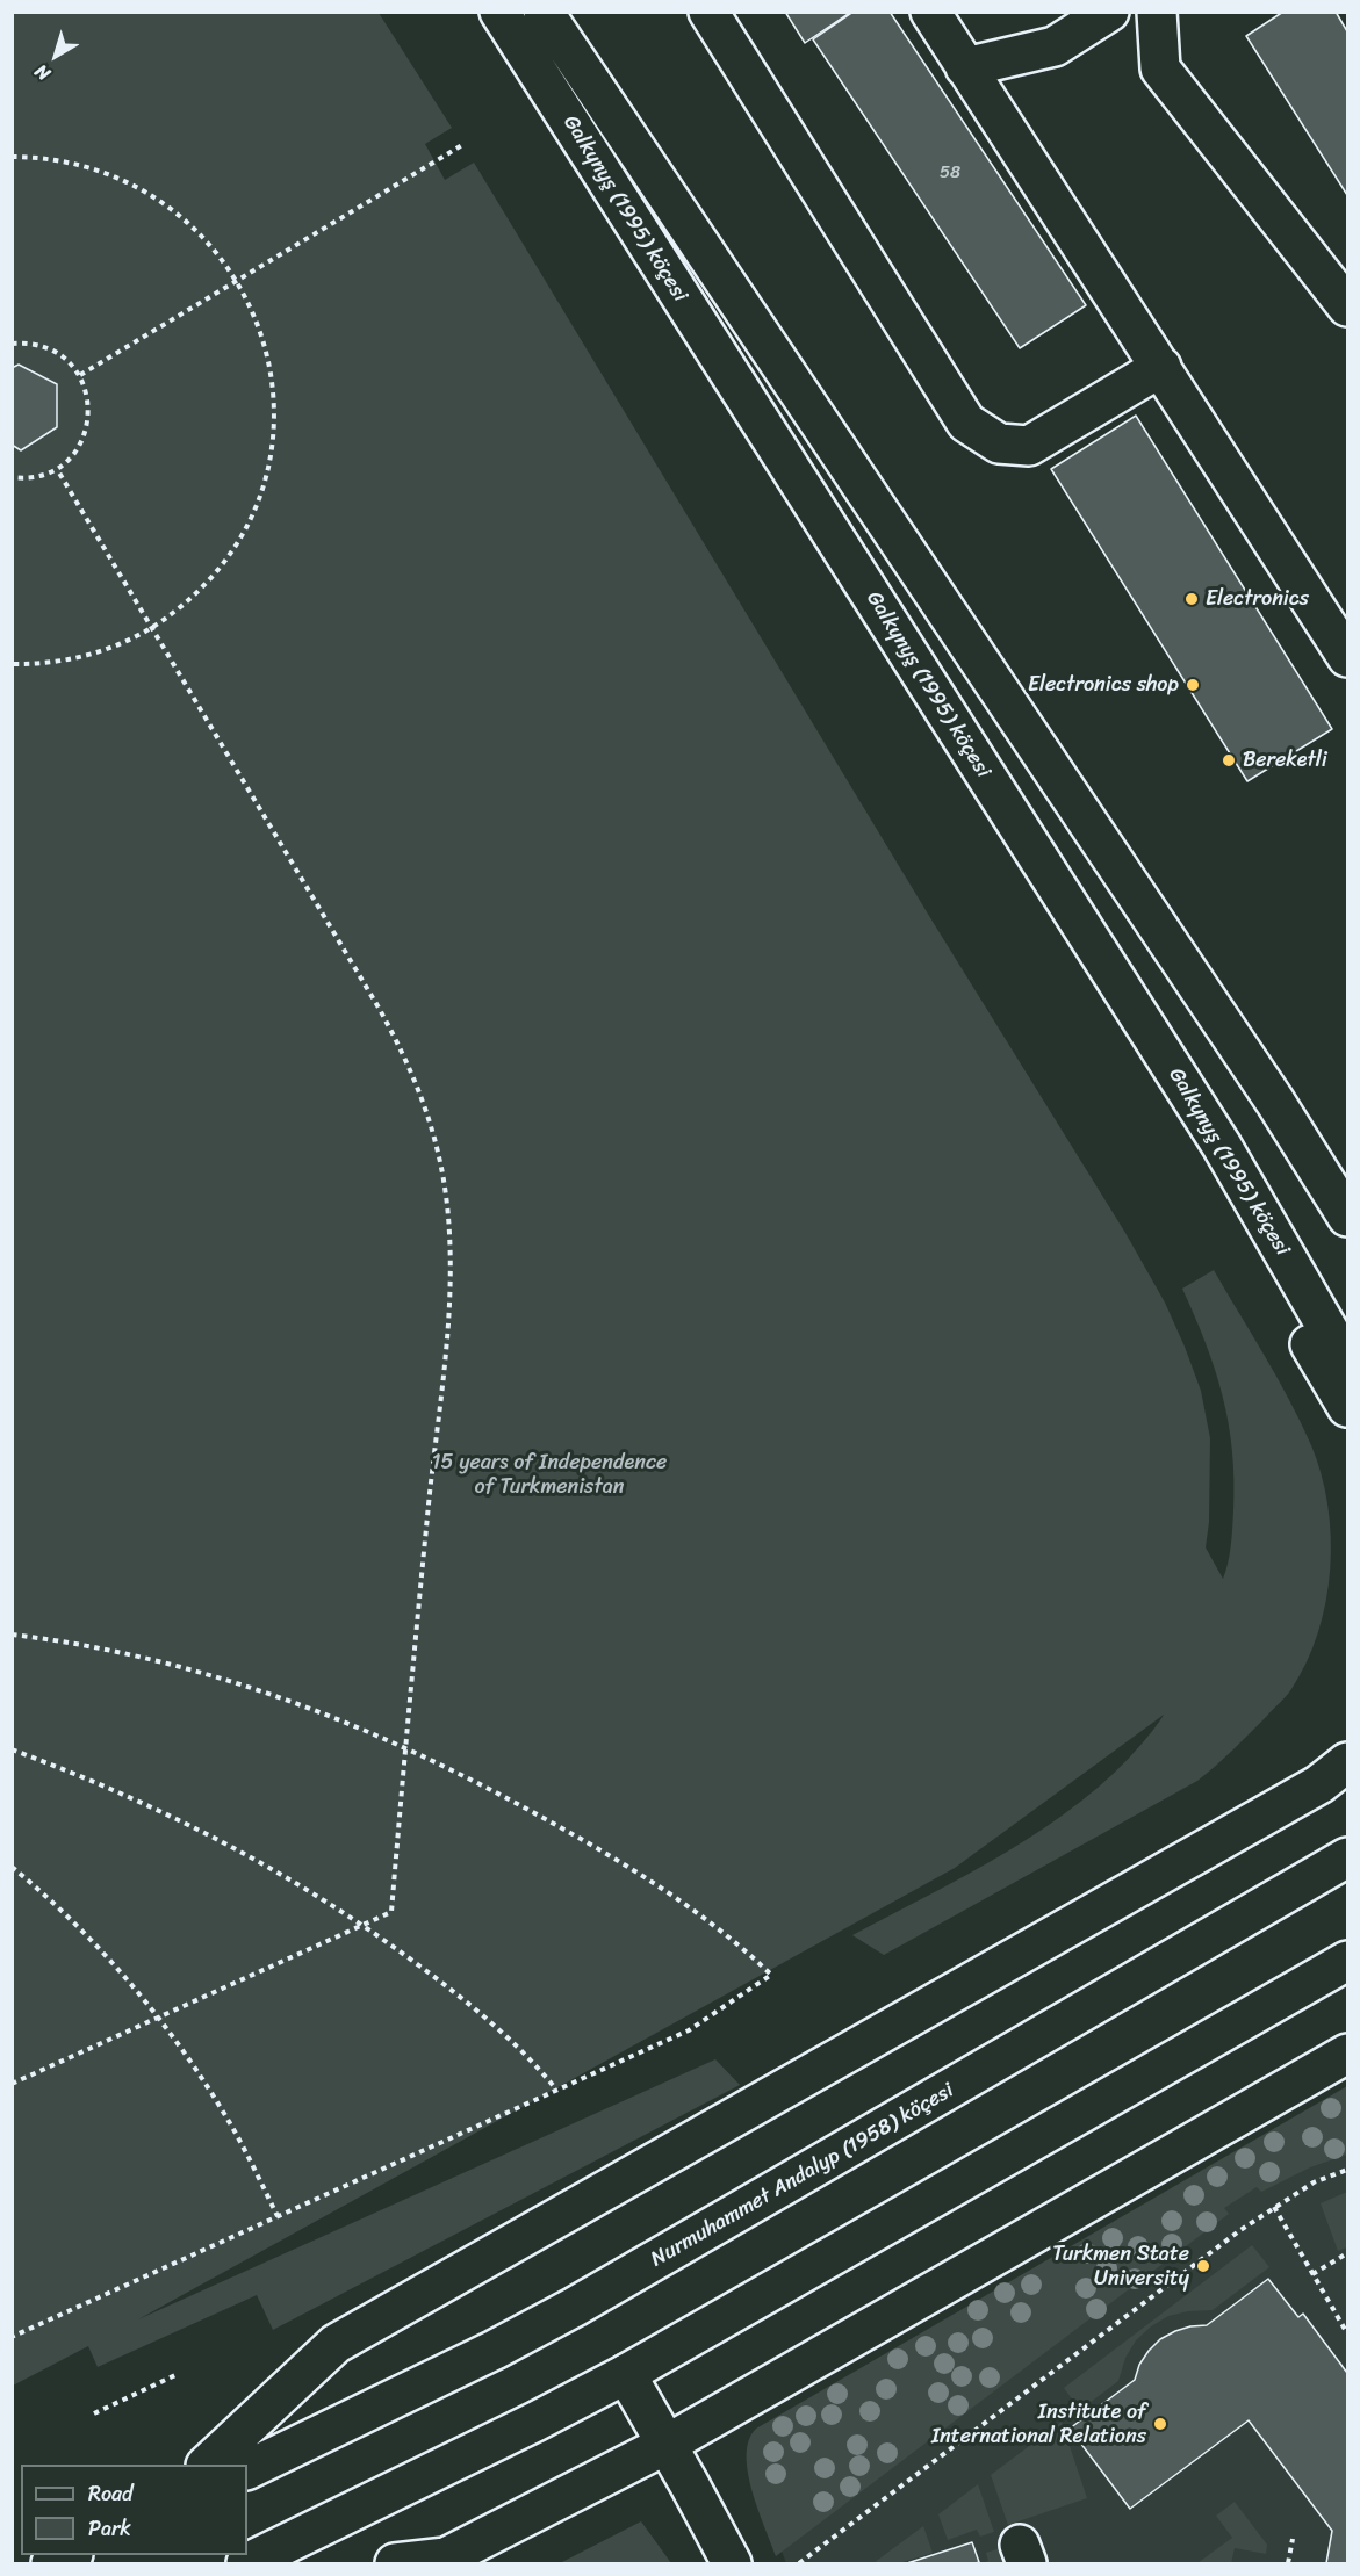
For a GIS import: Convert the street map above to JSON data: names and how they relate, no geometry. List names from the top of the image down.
{
  "streets": {
    "main road": ["Galkynyş (1995) köçesi", "Nurmuhammet Andalyp (1958) köçesi"]
  },
  "parks": ["15 years of Independence of Turkmenistan"],
  "places": [
    "Electronics",
    "Electronics shop",
    "Bereketli",
    "Turkmen State University",
    "Institute of International Relations"
  ],
  "house_numbers": ["58"],
  "legend": ["Road", "Park"],
  "north": "bottom left"
}
